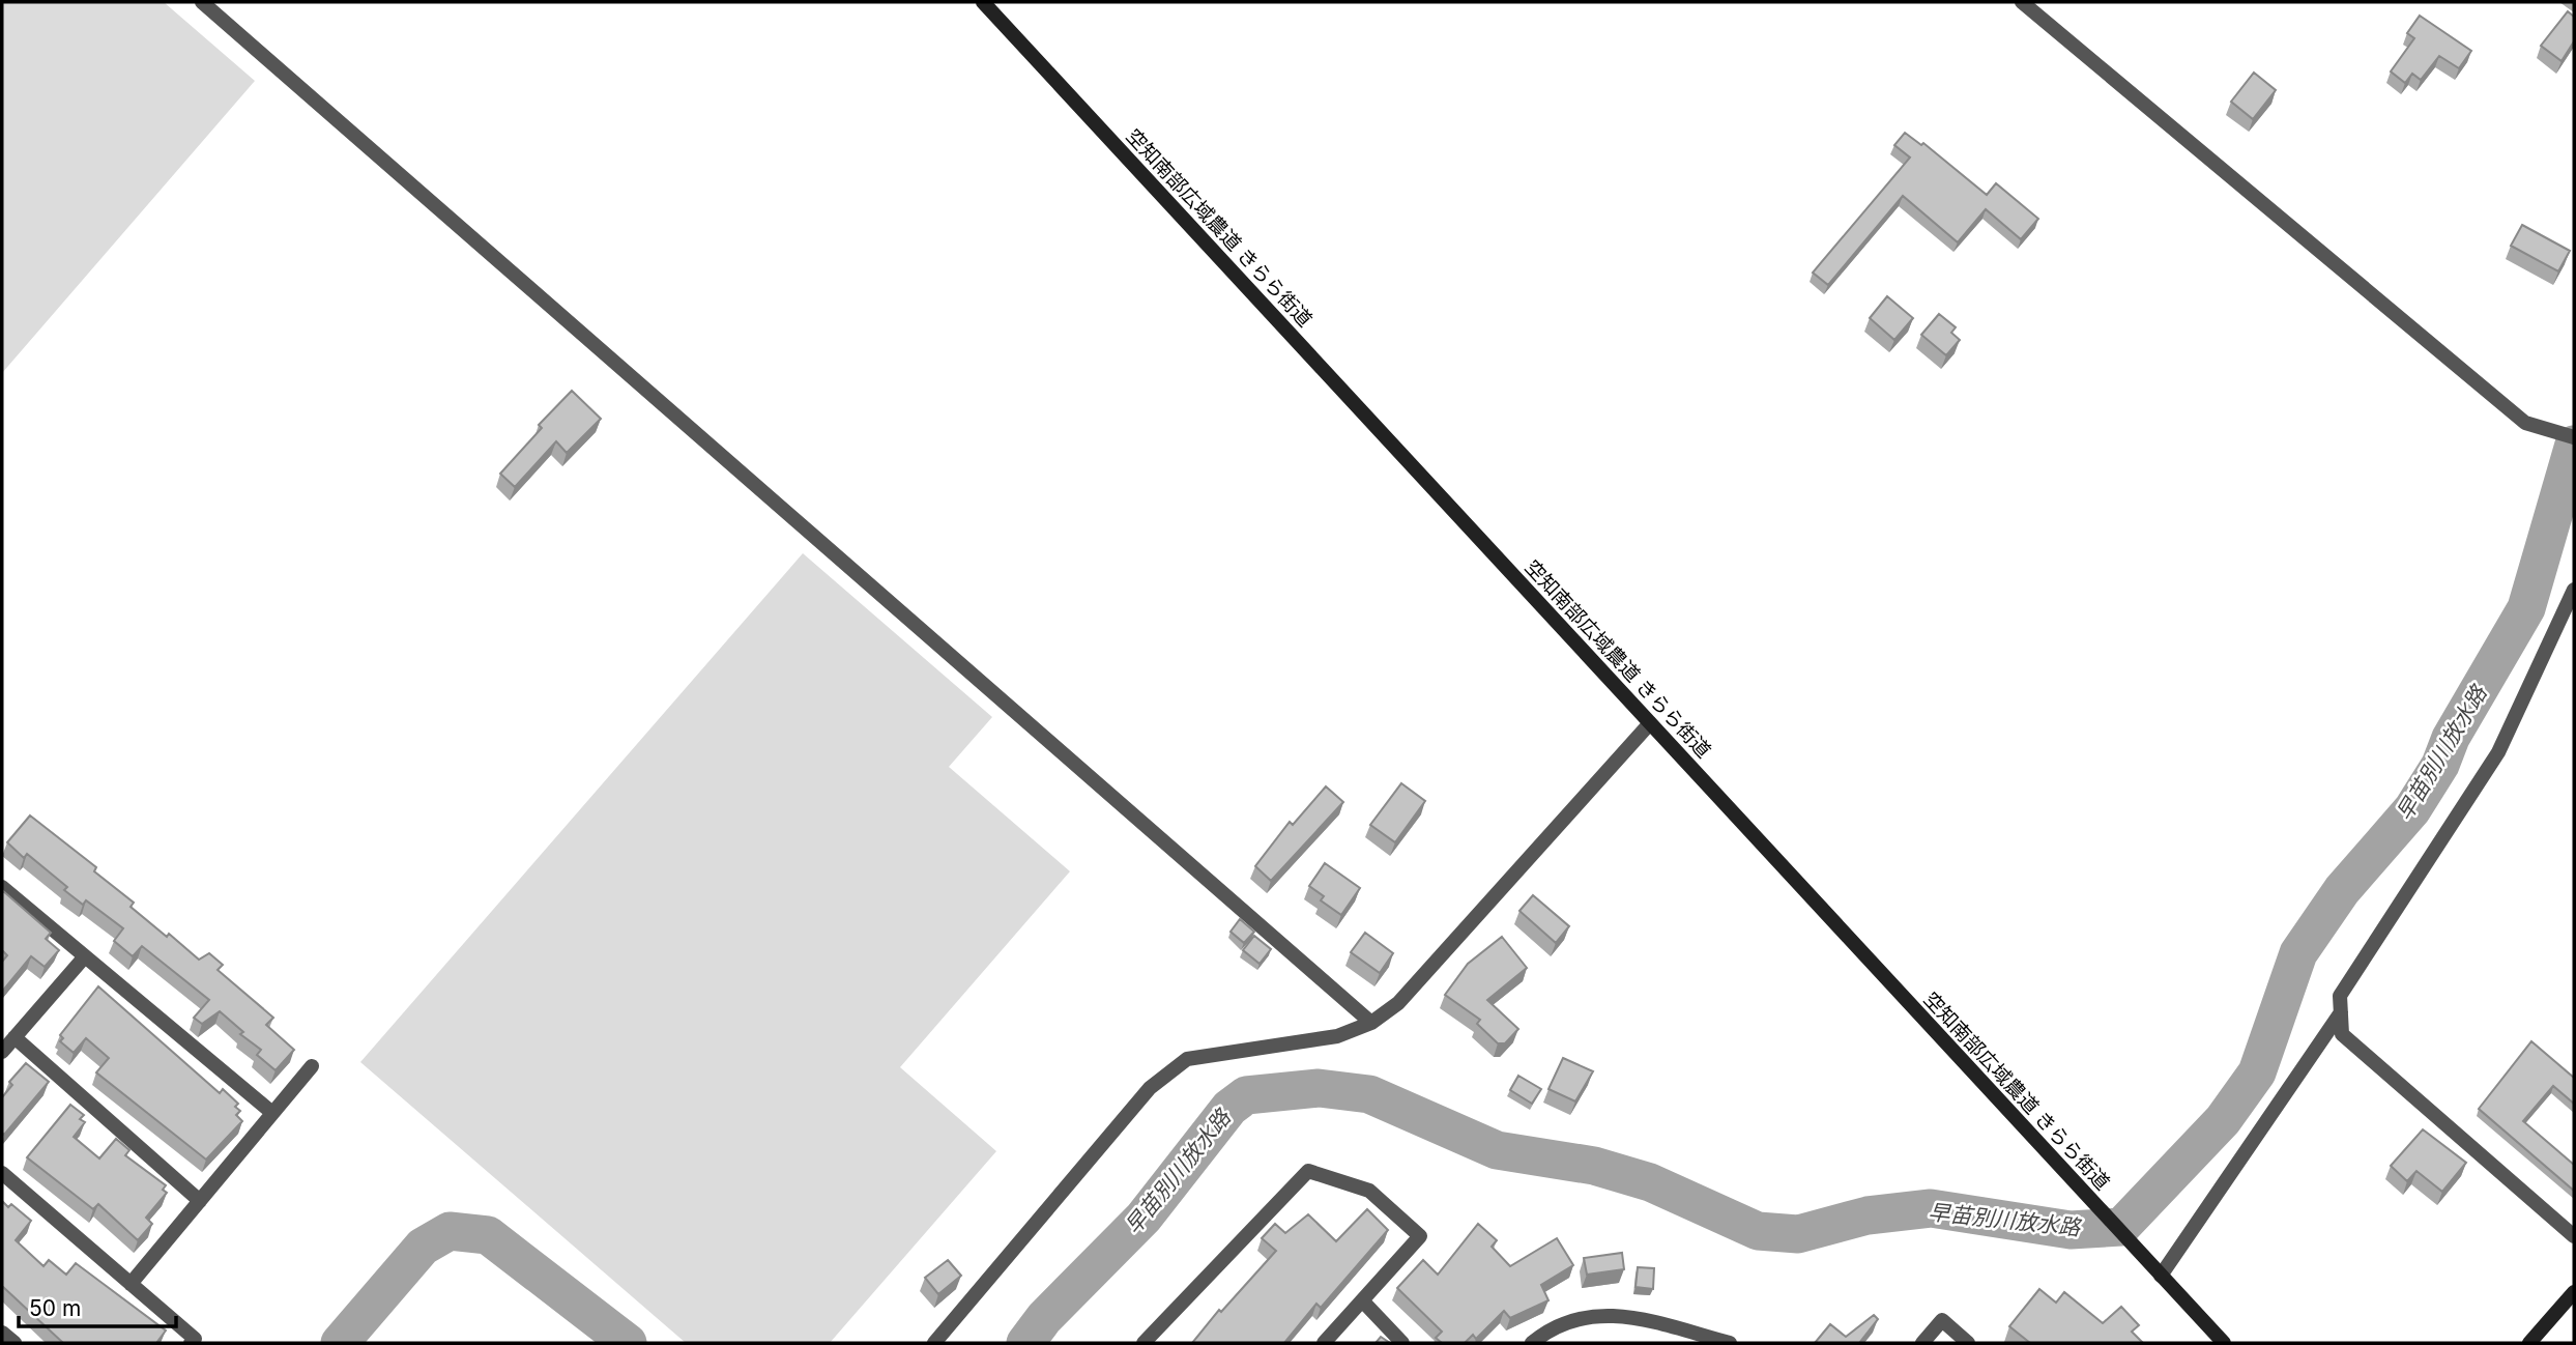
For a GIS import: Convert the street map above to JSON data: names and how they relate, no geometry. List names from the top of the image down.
{
  "streets": {
    "street": ["空知南部広域農道 きらら街道"]
  },
  "water": ["早苗別川放水路"],
  "scale_bar": "50 m"
}
